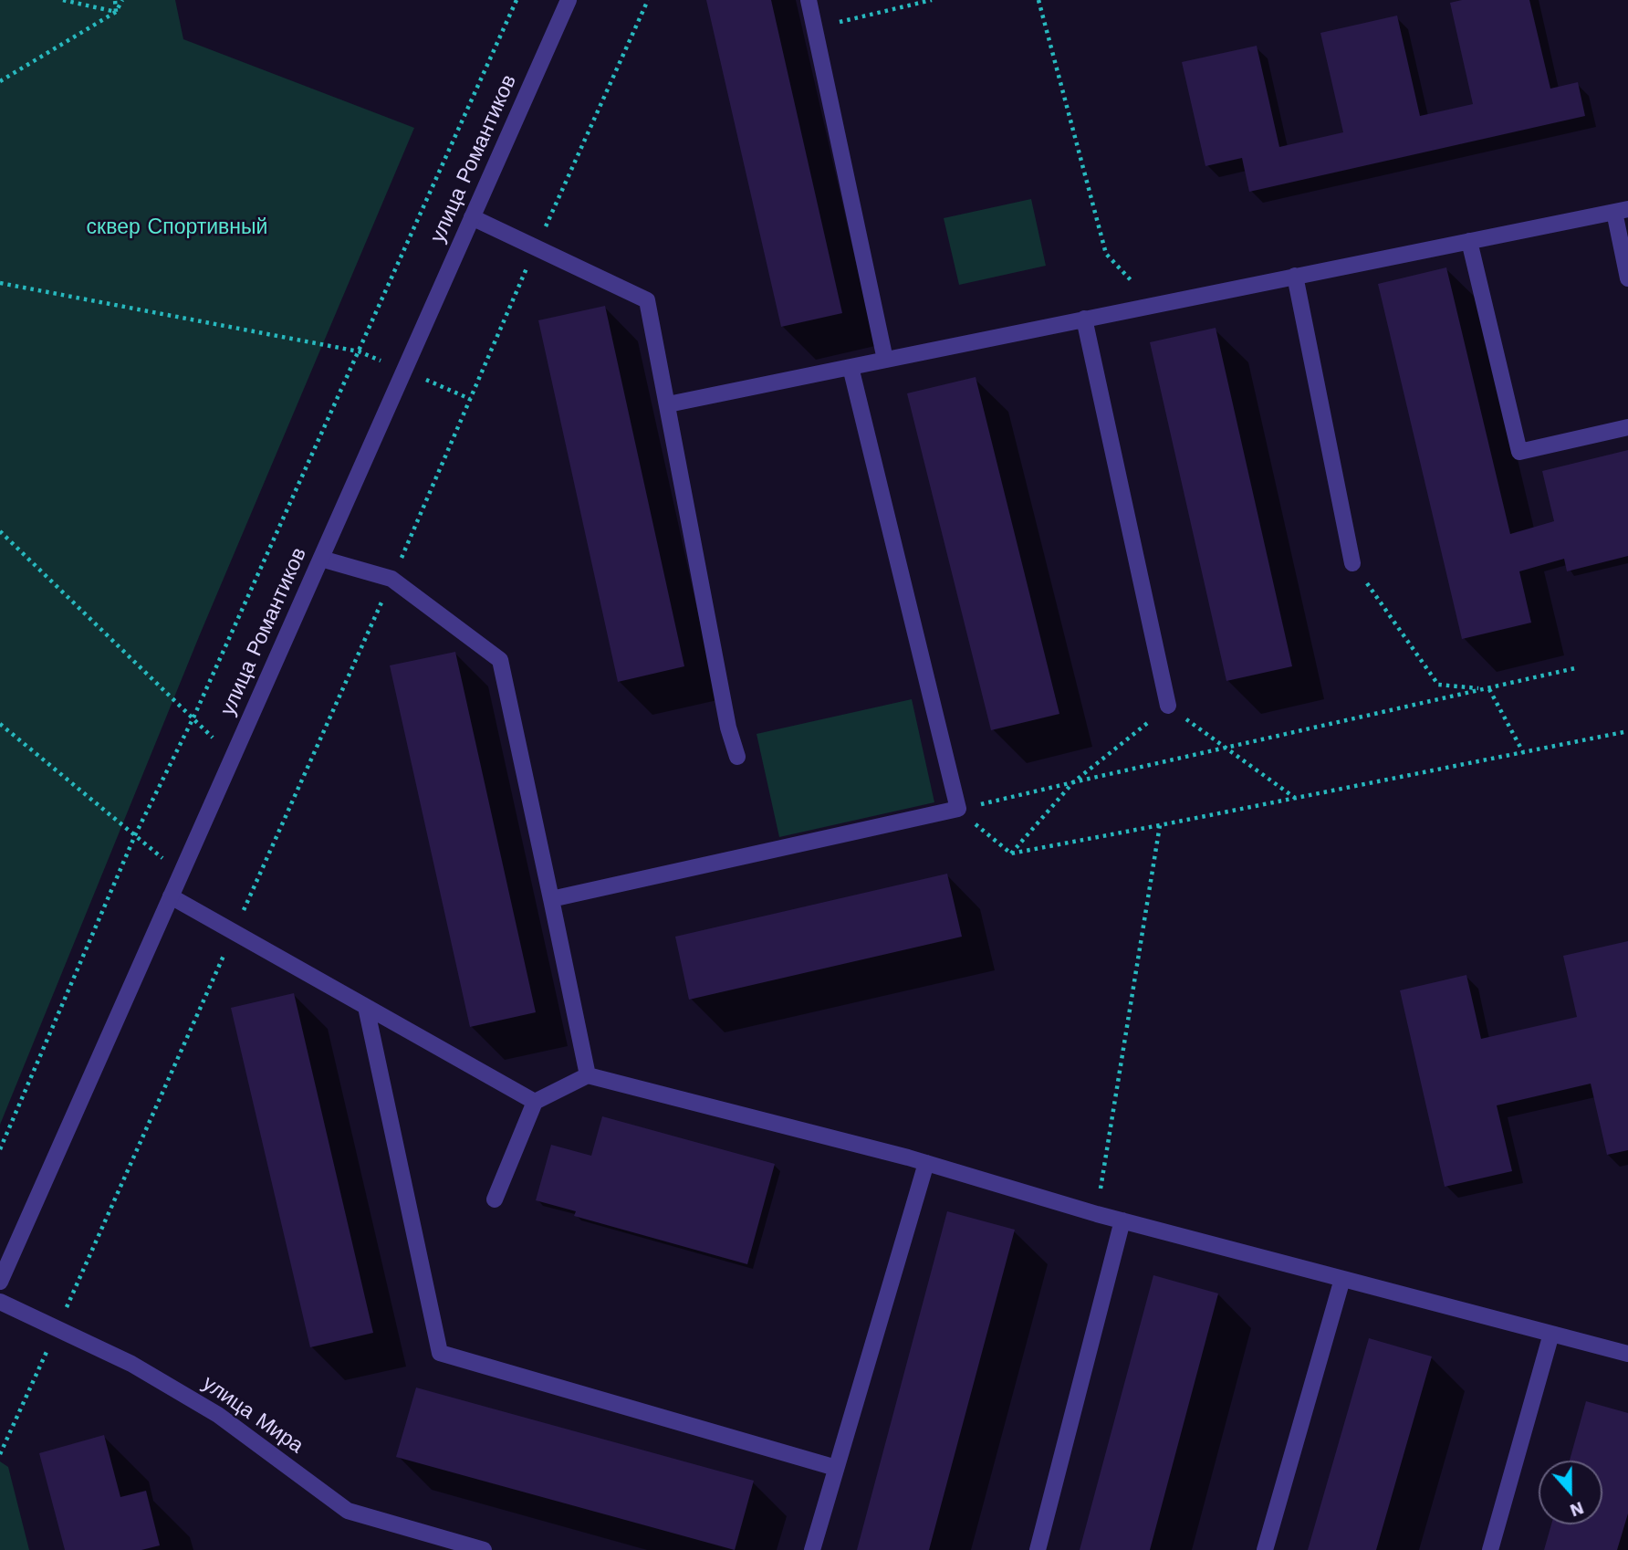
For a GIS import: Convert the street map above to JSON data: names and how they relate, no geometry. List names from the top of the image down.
{
  "streets": {
    "street": ["улица Романтиков", "улица Мира"]
  },
  "parks": ["сквер Спортивный"],
  "north": "bottom"
}
